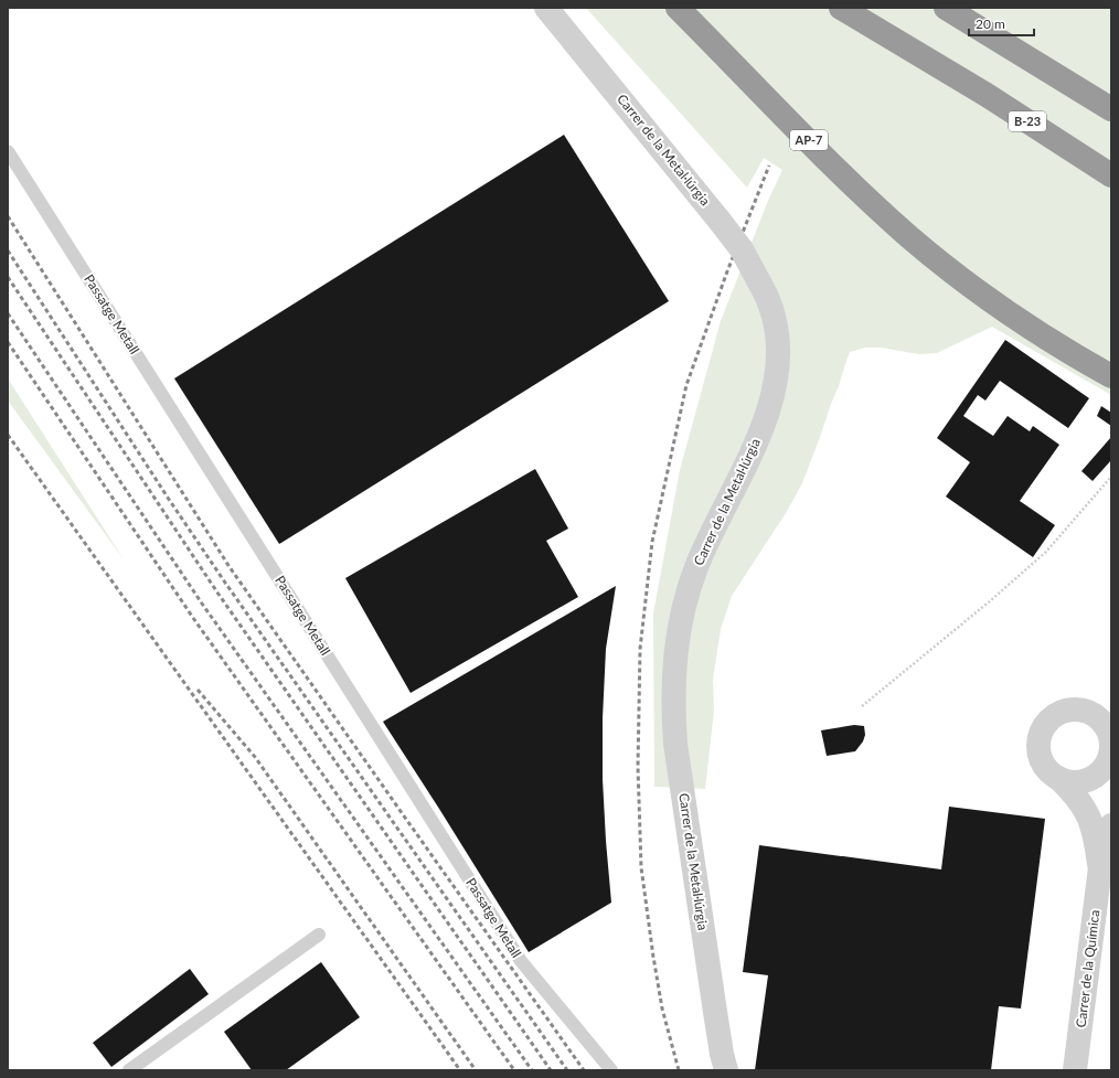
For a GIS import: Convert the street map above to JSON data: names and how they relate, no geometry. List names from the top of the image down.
{
  "streets": {
    "highway": ["B-23", "AP-7"],
    "street": ["Carrer de la Metal·lúrgia", "Carrer de la Química"],
    "lane": ["Passatge Metall"]
  },
  "scale_bar": "20 m"
}
